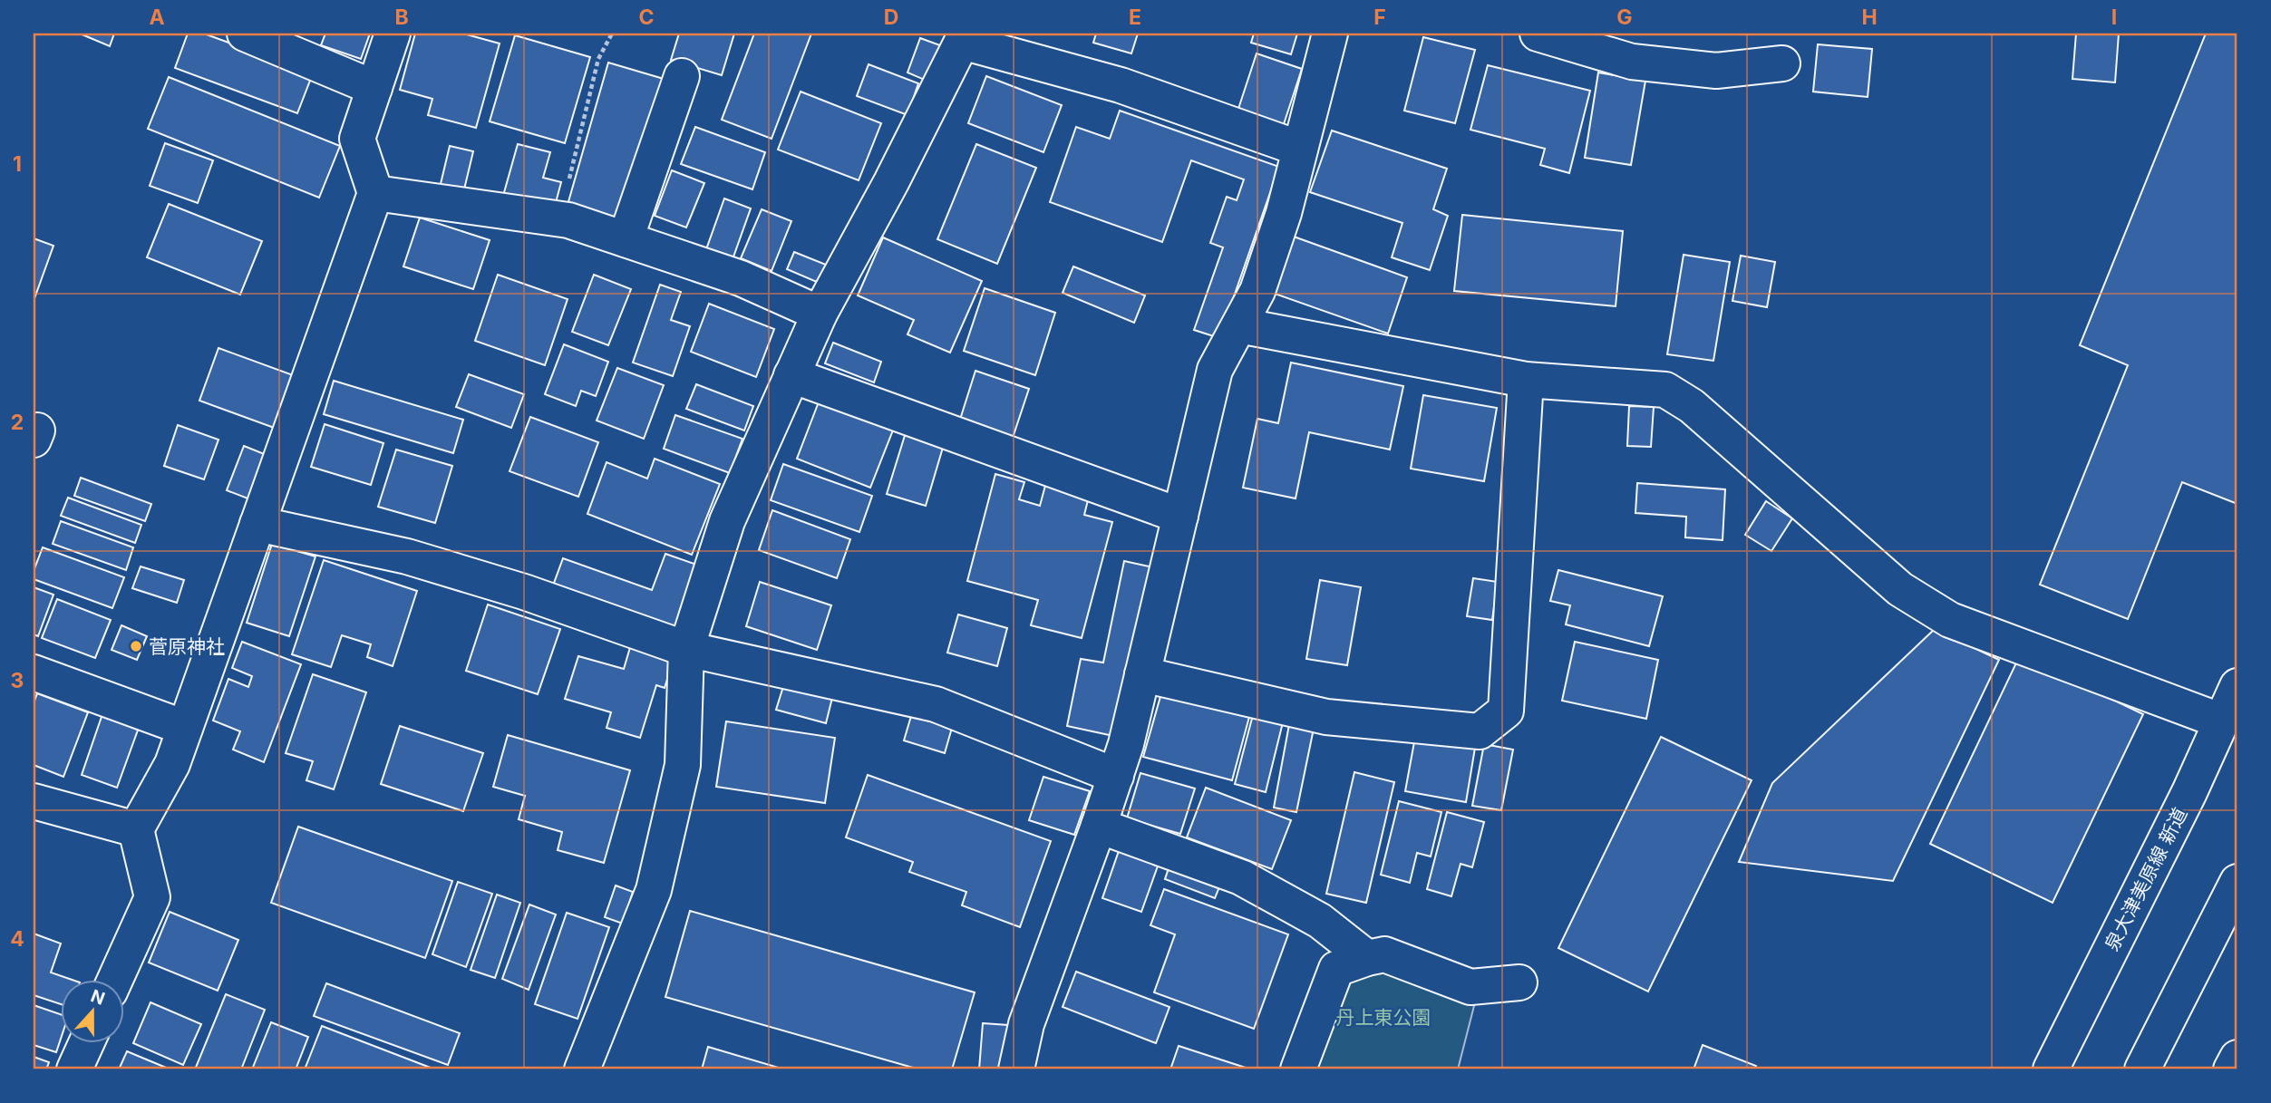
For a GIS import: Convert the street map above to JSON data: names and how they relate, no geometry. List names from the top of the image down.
{
  "streets": {
    "main road": ["泉大津美原線 新道"]
  },
  "parks": ["丹上東公園"],
  "places": ["菅原神社"],
  "north": "top",
  "grid": {
    "columns": [
      "A",
      "B",
      "C",
      "D",
      "E",
      "F",
      "G",
      "H",
      "I"
    ],
    "rows": [
      "1",
      "2",
      "3",
      "4"
    ]
  }
}
